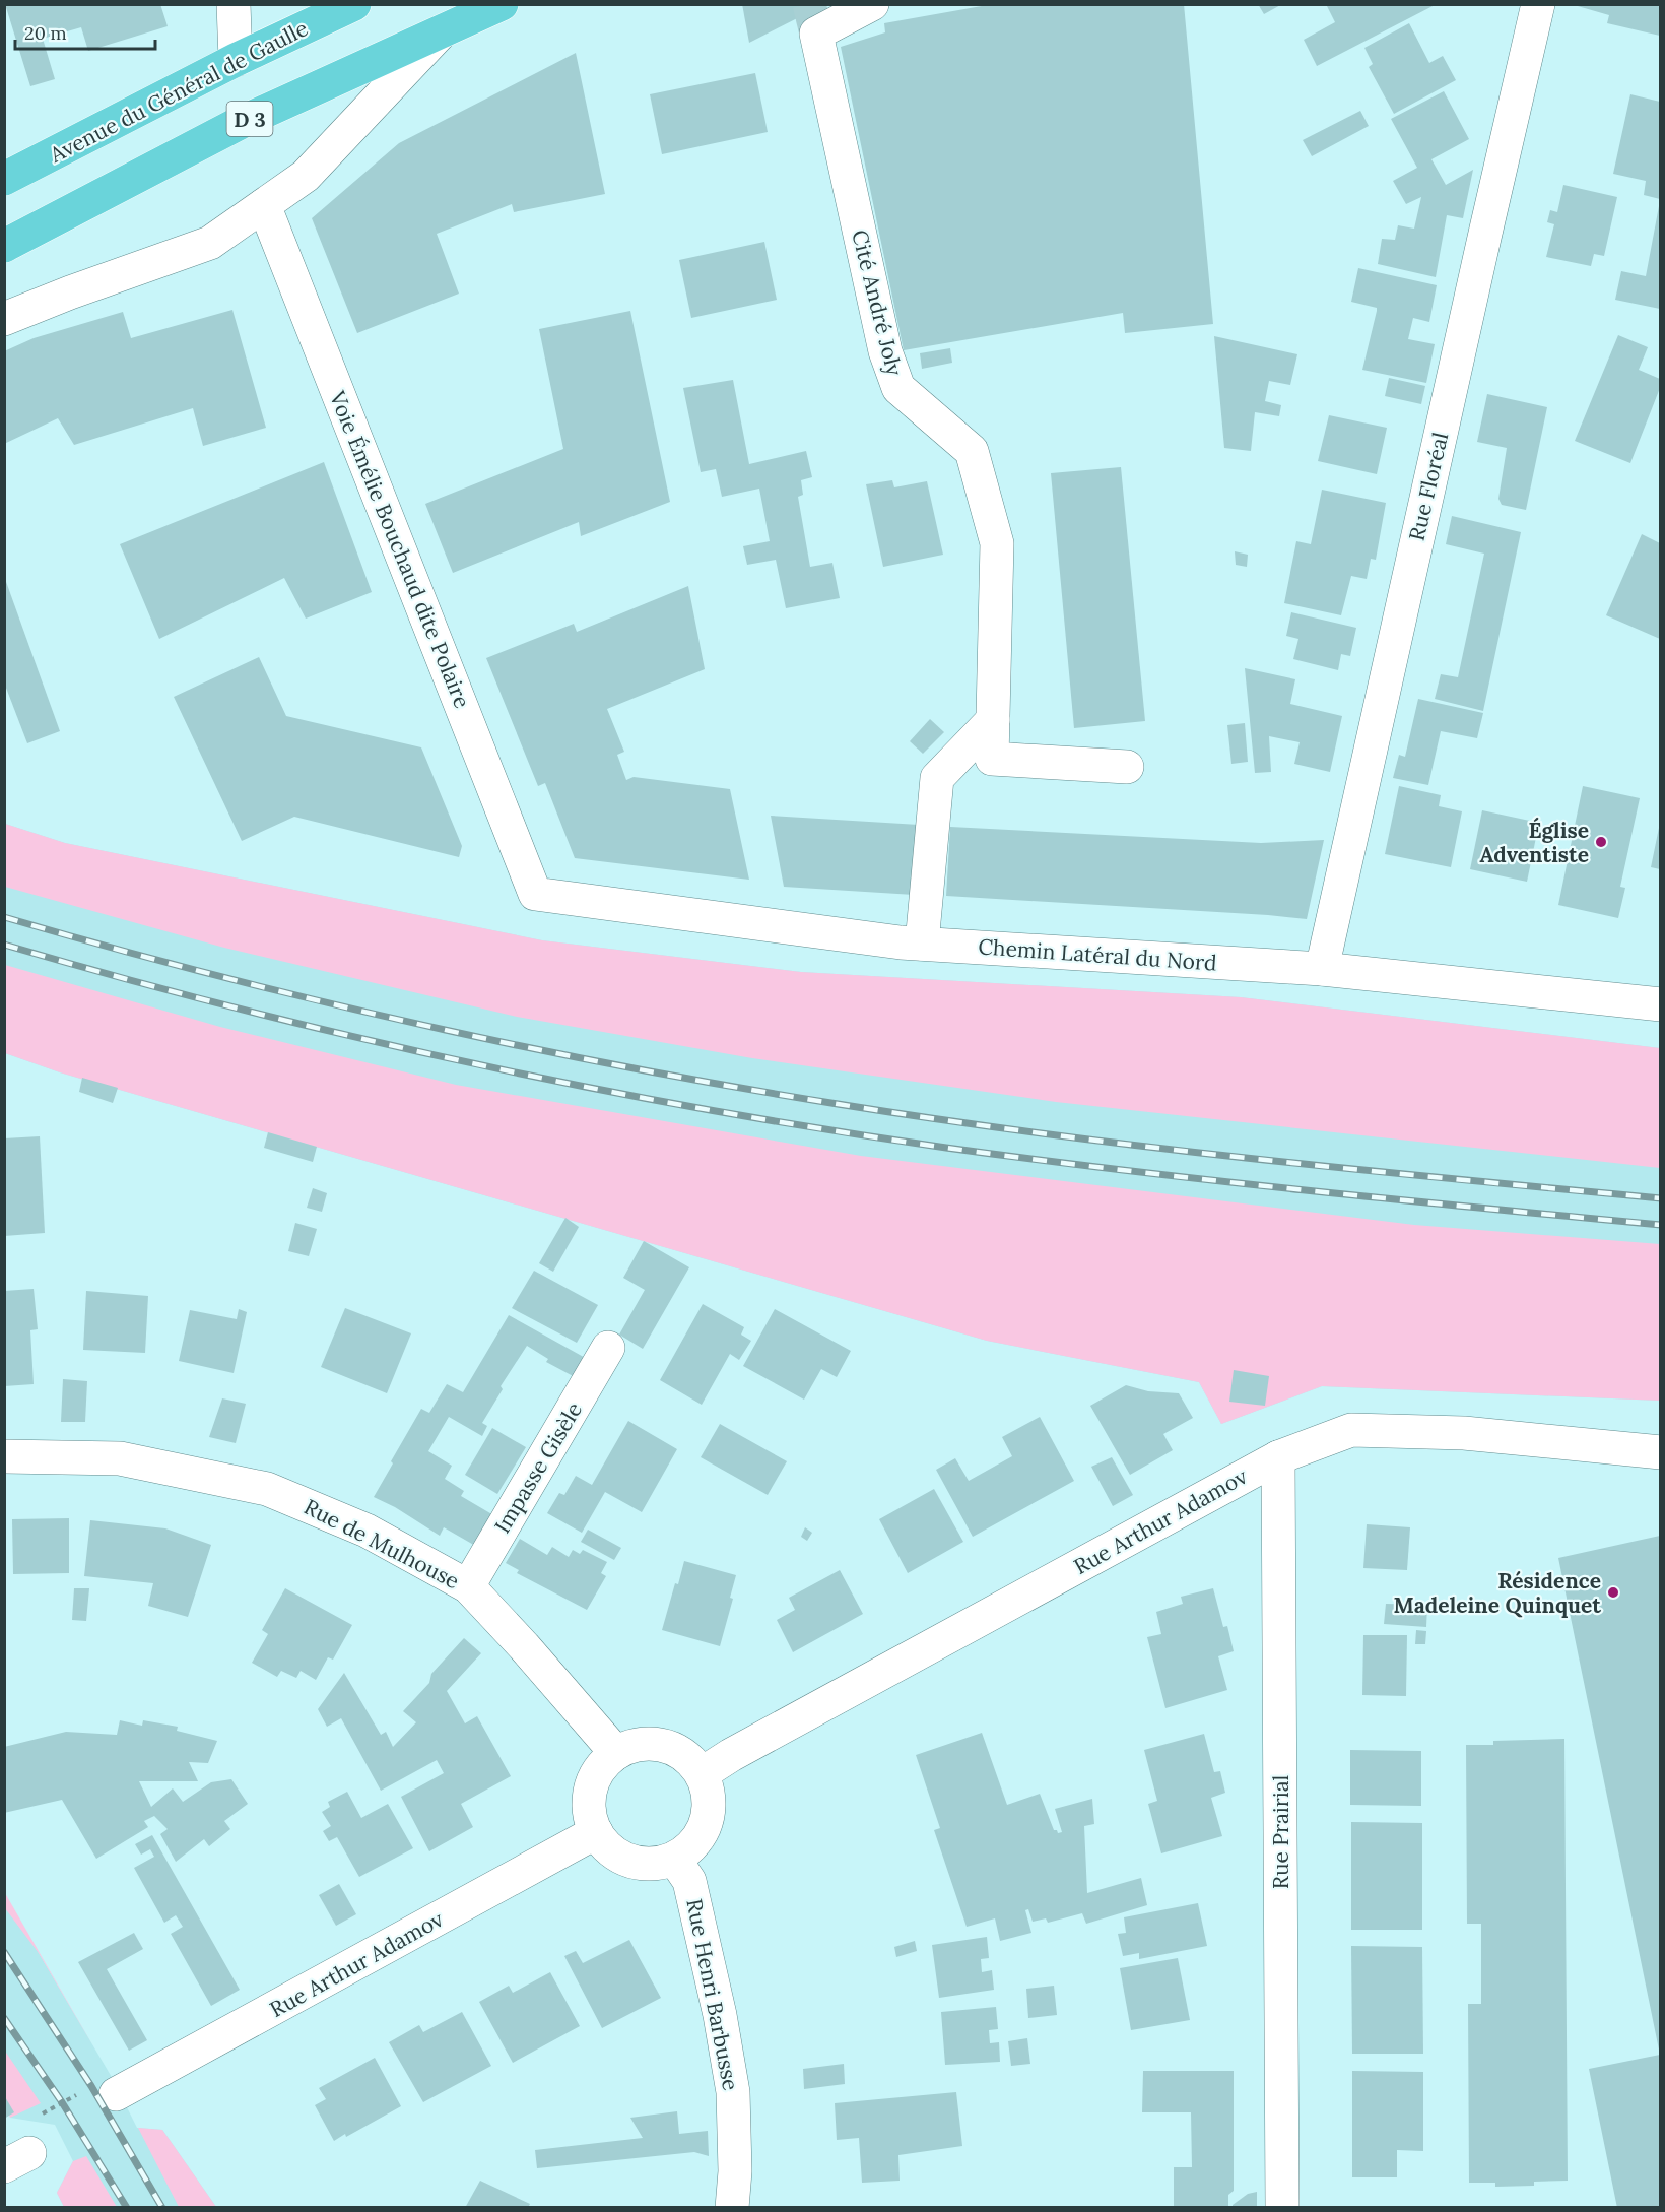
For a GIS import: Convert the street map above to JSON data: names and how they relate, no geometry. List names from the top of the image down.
{
  "streets": {
    "main road": ["Avenue du Général de Gaulle", "D 3"],
    "street": [
      "Cité André Joly",
      "Rue Floréal",
      "Voie Émélie Bouchaud dite Polaire",
      "Chemin Latéral du Nord",
      "Impasse Gisèle",
      "Rue Arthur Adamov",
      "Rue de Mulhouse",
      "Rue Prairial",
      "Rue Henri Barbusse"
    ]
  },
  "crossings": [
    ["Rue Floréal", "Chemin Latéral du Nord"],
    ["Voie Émélie Bouchaud dite Polaire", "Chemin Latéral du Nord"],
    ["Impasse Gisèle", "Rue de Mulhouse"],
    ["Rue Arthur Adamov", "Rue de Mulhouse"],
    ["Rue Arthur Adamov", "Rue Prairial"],
    ["Rue Arthur Adamov", "Rue Henri Barbusse"],
    ["Rue de Mulhouse", "Rue Henri Barbusse"]
  ],
  "places": ["Église Adventiste", "Résidence Madeleine Quinquet"],
  "scale_bar": "20 m"
}
